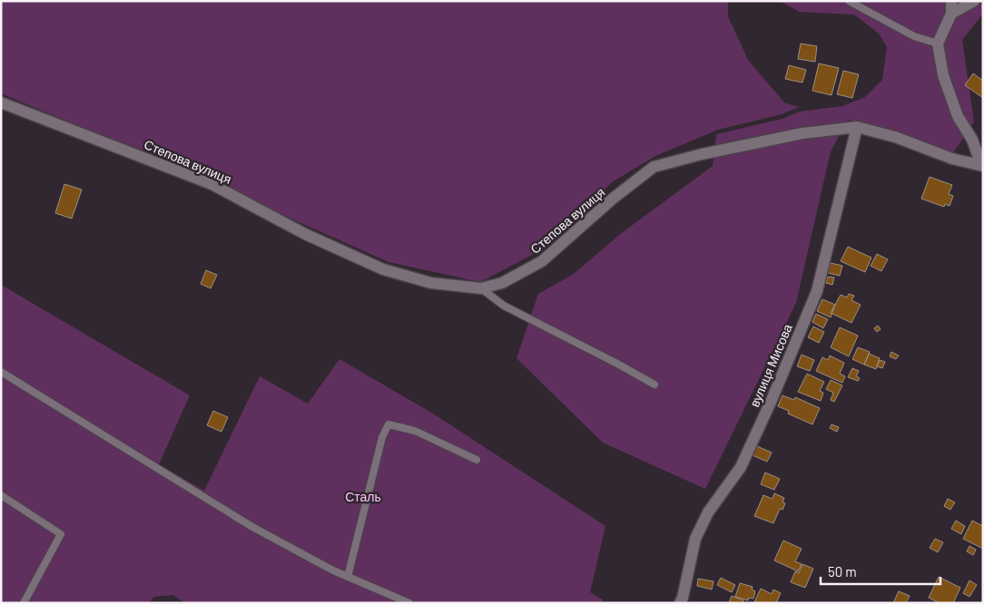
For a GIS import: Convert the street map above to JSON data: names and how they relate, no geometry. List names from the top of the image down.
{
  "streets": {
    "street": ["Степова вулиця", "вулиця Мисова"]
  },
  "crossings": [
    ["Степова вулиця", "вулиця Мисова"]
  ],
  "parks": ["Сталь"],
  "scale_bar": "50 m"
}
